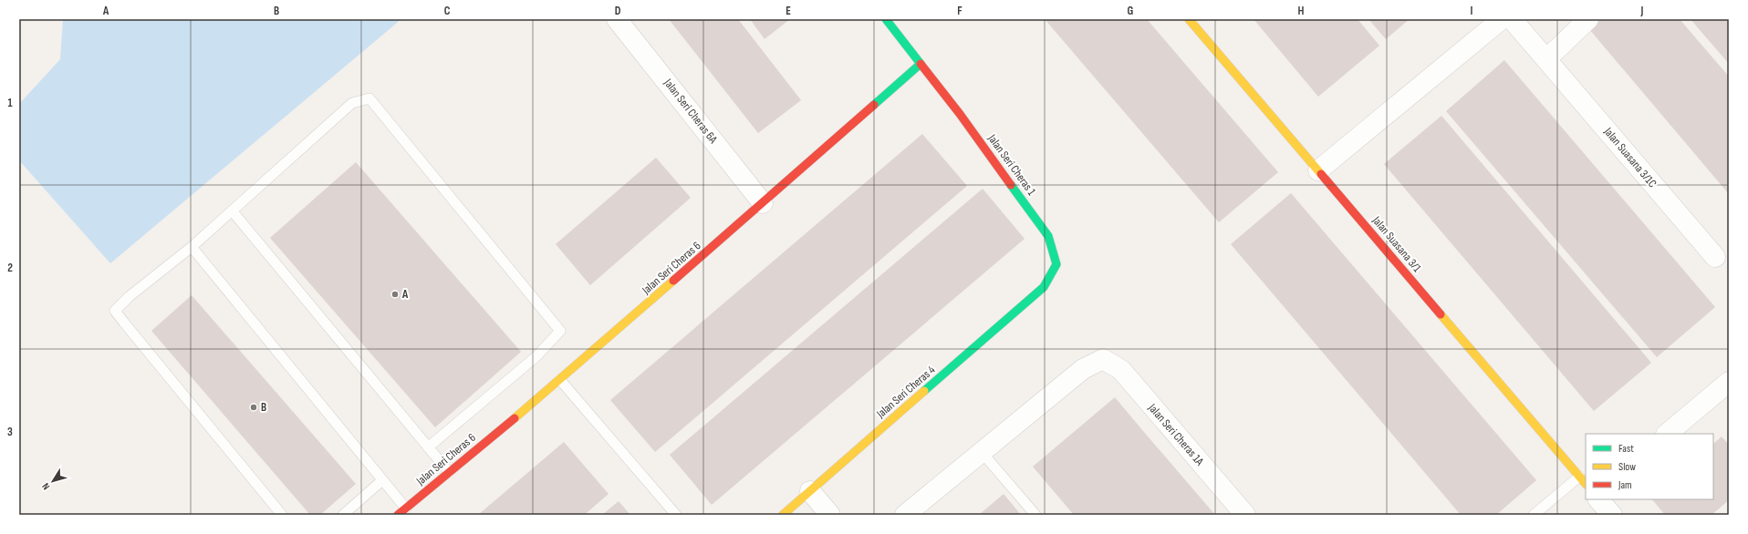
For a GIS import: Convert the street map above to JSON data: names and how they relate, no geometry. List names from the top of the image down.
{
  "streets": {
    "street": [
      "Jalan Seri Cheras 6A",
      "Jalan Suasana 3/1C",
      "Jalan Seri Cheras 1",
      "Jalan Suasana 3/1",
      "Jalan Seri Cheras 6",
      "Jalan Seri Cheras 4",
      "Jalan Seri Cheras 1A"
    ]
  },
  "crossings": [
    ["Jalan Seri Cheras 6A", "Jalan Seri Cheras 6"],
    ["Jalan Seri Cheras 1", "Jalan Seri Cheras 6"],
    ["Jalan Seri Cheras 1", "Jalan Seri Cheras 4"]
  ],
  "places": ["A", "B"],
  "legend": ["Fast", "Slow", "Jam"],
  "north": "bottom left",
  "grid": {
    "columns": [
      "A",
      "B",
      "C",
      "D",
      "E",
      "F",
      "G",
      "H",
      "I",
      "J"
    ],
    "rows": ["1", "2", "3"]
  }
}
